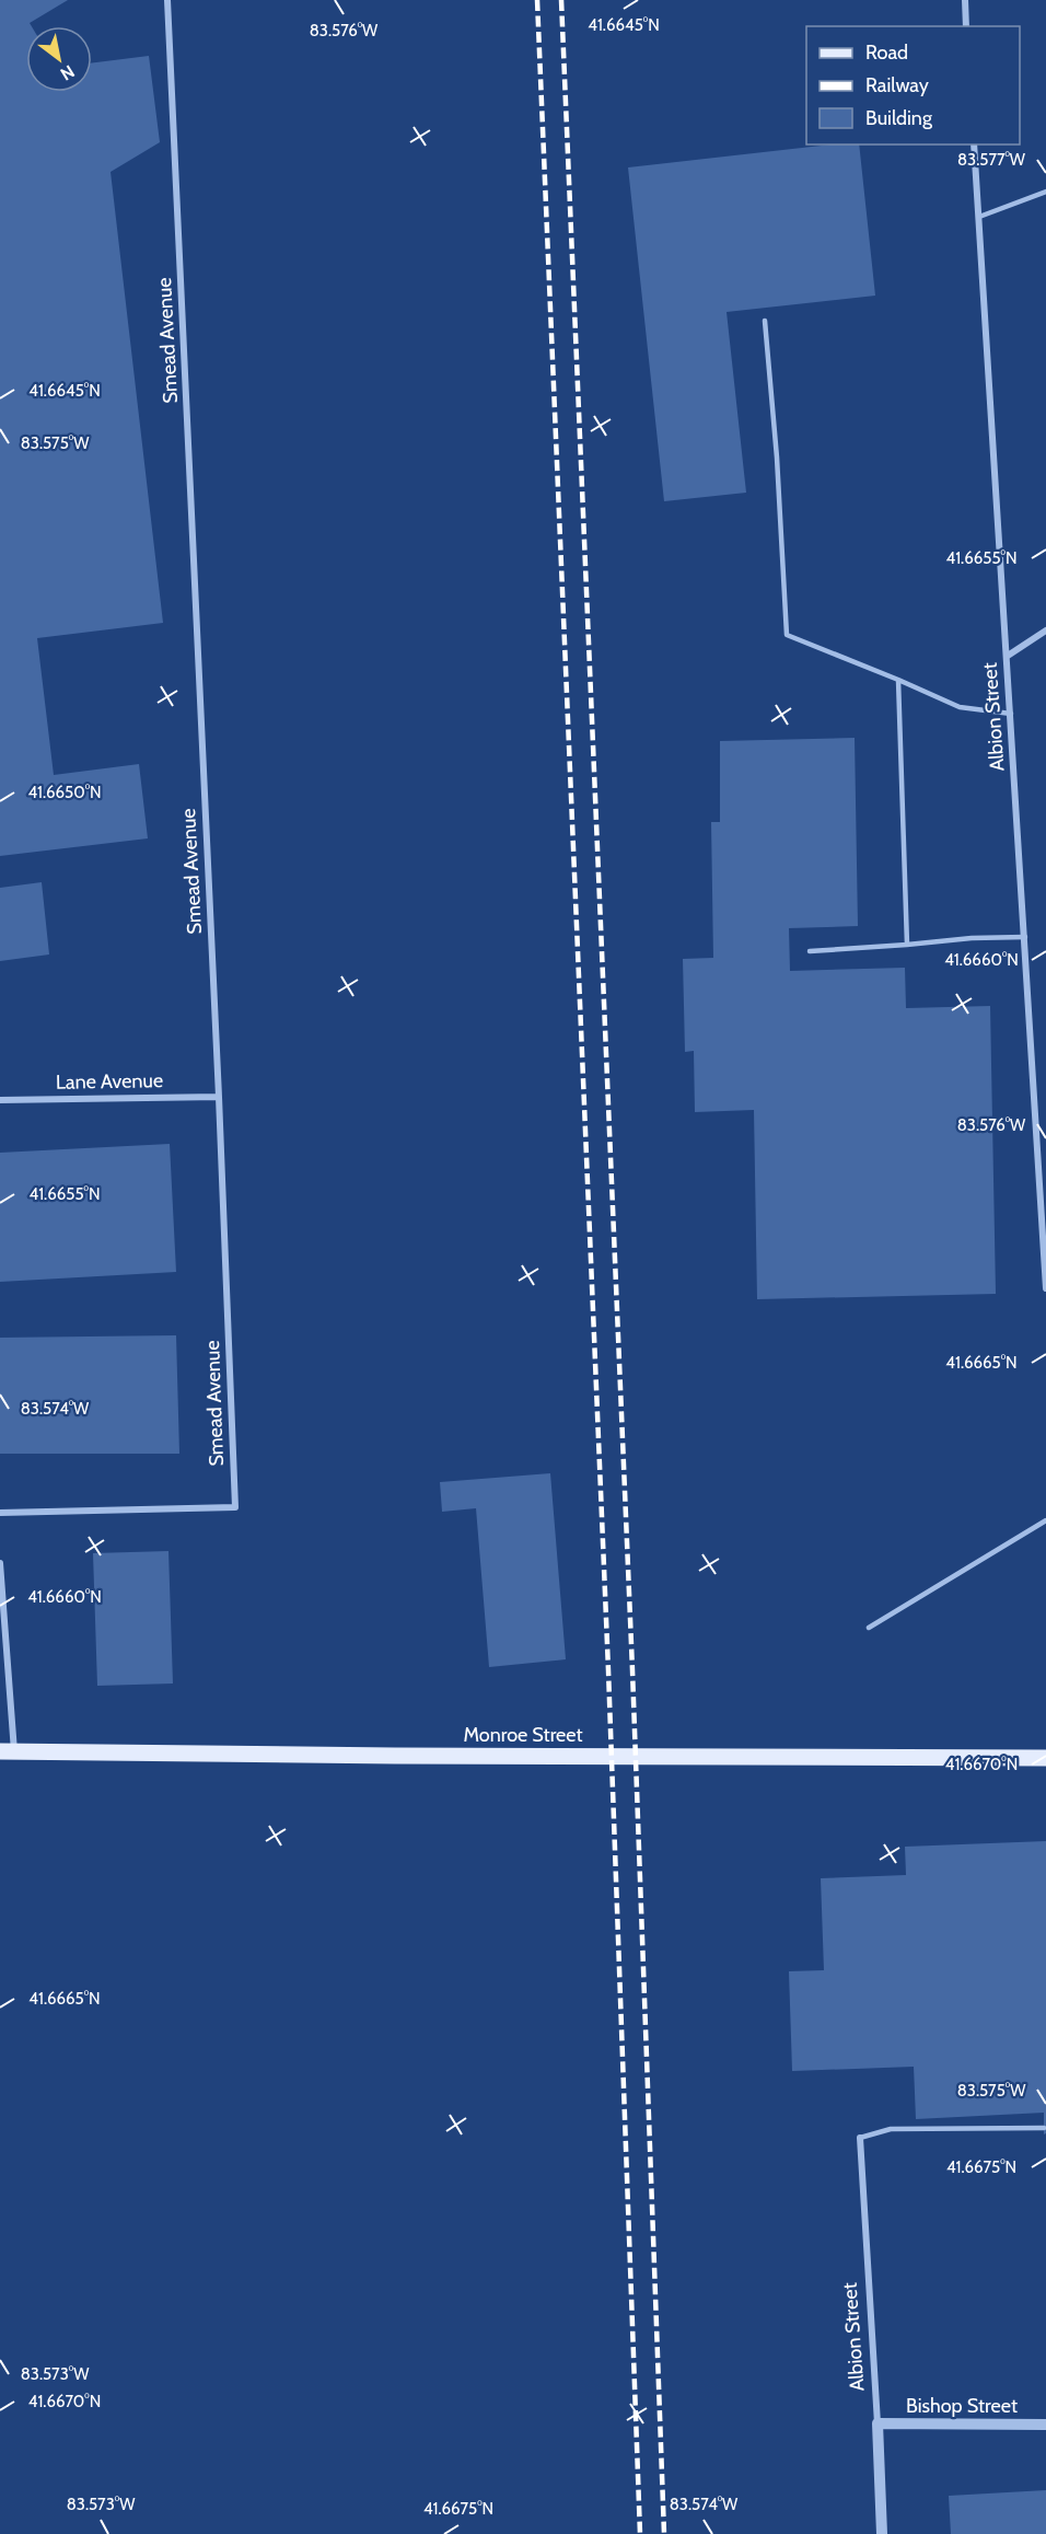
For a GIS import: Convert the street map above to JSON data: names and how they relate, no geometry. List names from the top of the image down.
{
  "streets": {
    "main road": ["Monroe Street"],
    "street": [
      "Smead Avenue",
      "Albion Street",
      "Lane Avenue",
      "Bishop Street"
    ]
  },
  "crossings": [
    ["Smead Avenue", "Lane Avenue"],
    ["Albion Street", "Bishop Street"]
  ],
  "legend": ["Road", "Railway", "Building"],
  "north": "bottom right",
  "coordinates": [
    "41.6645°N",
    "83.576°W",
    "83.577°W",
    "83.575°W",
    "41.6655°N",
    "41.6650°N",
    "41.6660°N",
    "41.6665°N",
    "83.574°W",
    "41.6670°N",
    "41.6675°N",
    "83.573°W"
  ]
}
